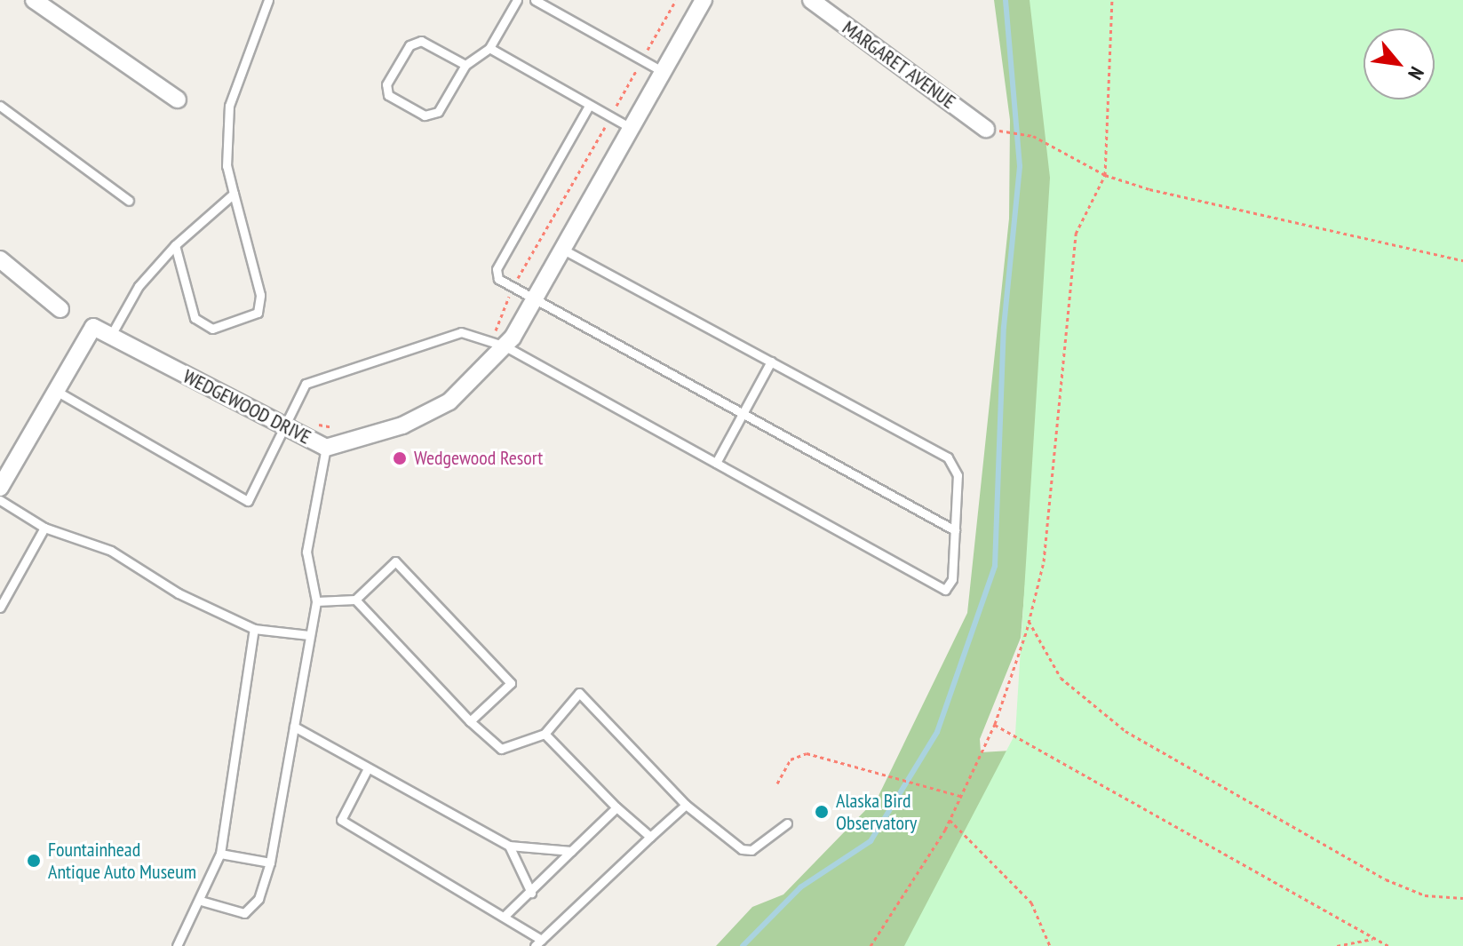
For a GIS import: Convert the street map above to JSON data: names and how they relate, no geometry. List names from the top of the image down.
{
  "streets": {
    "street": ["MARGARET AVENUE", "WEDGEWOOD DRIVE"]
  },
  "places": ["Wedgewood Resort", "Alaska Bird Observatory", "Fountainhead Antique Auto Museum"],
  "north": "bottom right"
}
